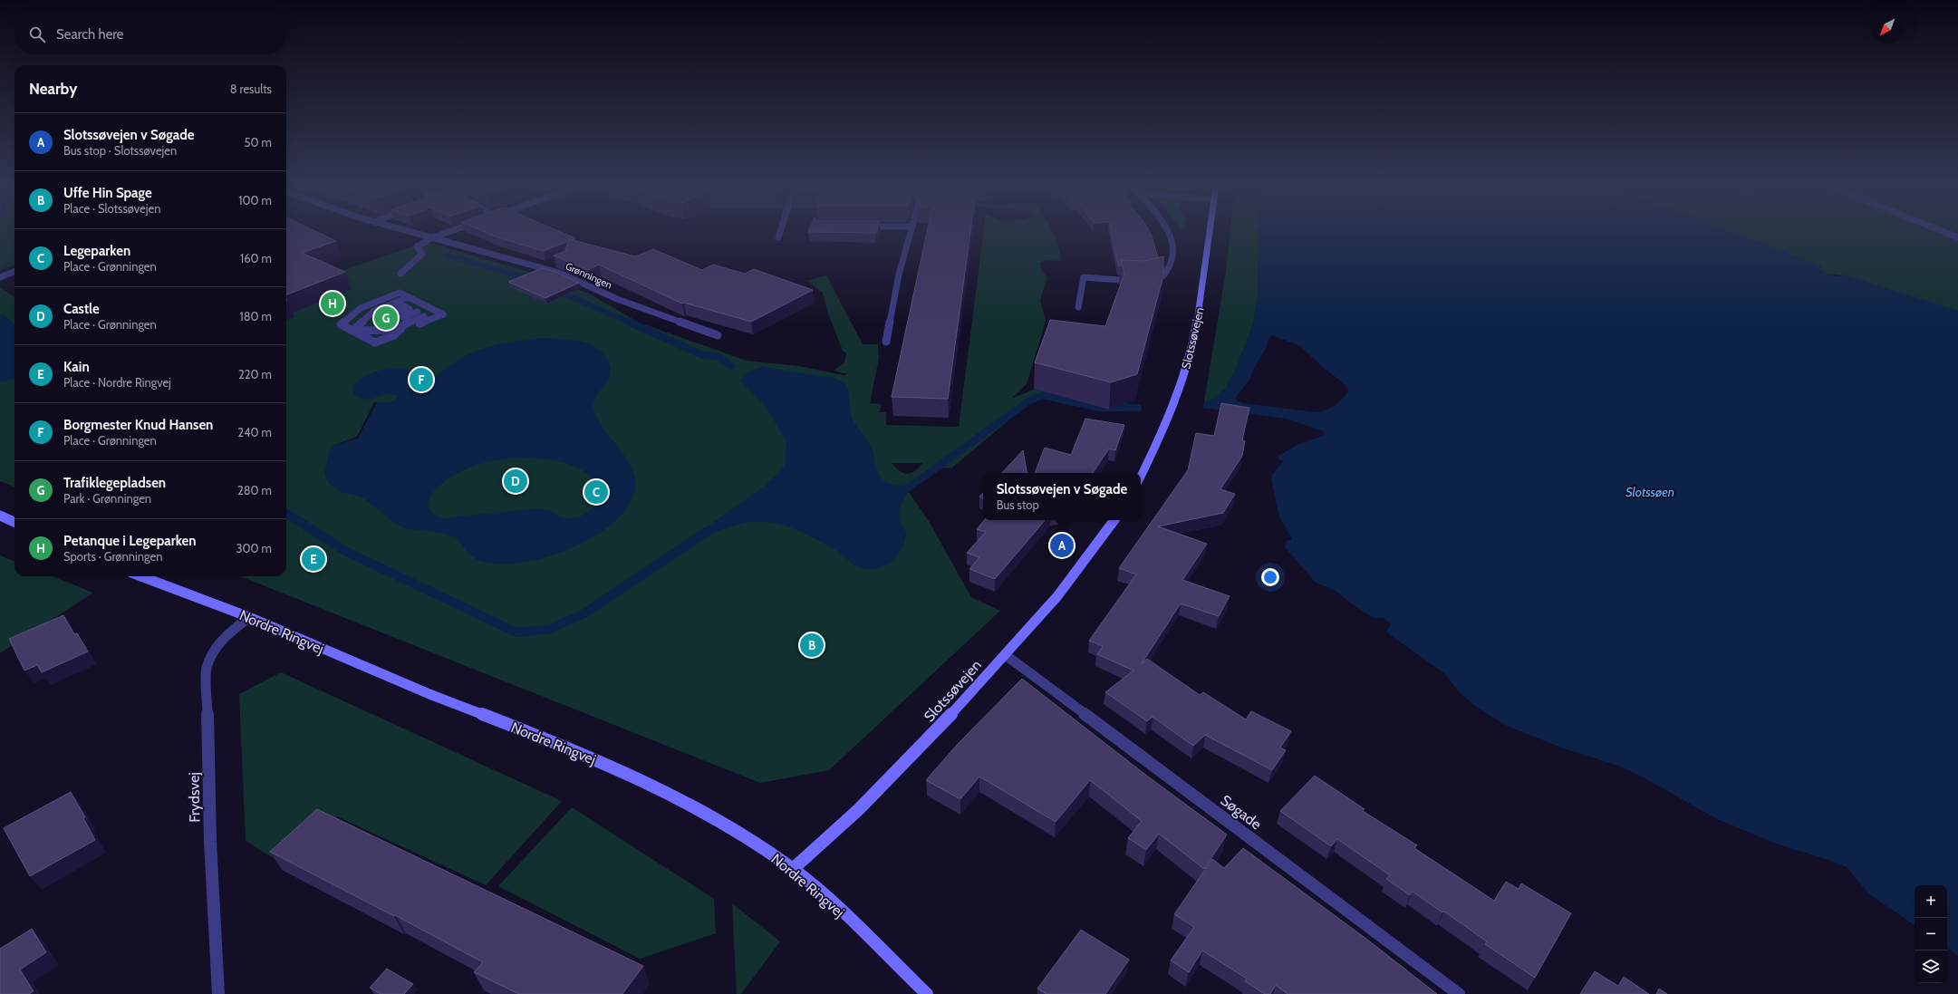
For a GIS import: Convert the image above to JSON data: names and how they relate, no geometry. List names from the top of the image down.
{
  "streets": {
    "main road": ["Slotssøvejen", "Nordre Ringvej"],
    "street": ["Grønningen", "Frydsvej", "Søgade"]
  },
  "crossings": [
    ["Slotssøvejen", "Nordre Ringvej"],
    ["Slotssøvejen", "Søgade"],
    ["Nordre Ringvej", "Frydsvej"]
  ],
  "water": ["Slotssøen"],
  "north": "bottom left",
  "page": {
    "search": "Search here",
    "heading": ["Nearby", "8 results"],
    "list": [
      {
        "mark": "A",
        "name": "Slotssøvejen v Søgade",
        "note": "Bus stop · Slotssøvejen",
        "value": "50 m"
      },
      {
        "mark": "B",
        "name": "Uffe Hin Spage",
        "note": "Place · Slotssøvejen",
        "value": "100 m"
      },
      {
        "mark": "C",
        "name": "Legeparken",
        "note": "Place · Grønningen",
        "value": "160 m"
      },
      {
        "mark": "D",
        "name": "Castle",
        "note": "Place · Grønningen",
        "value": "180 m"
      },
      {
        "mark": "E",
        "name": "Kain",
        "note": "Place · Nordre Ringvej",
        "value": "220 m"
      },
      {
        "mark": "F",
        "name": "Borgmester Knud Hansen",
        "note": "Place · Grønningen",
        "value": "240 m"
      },
      {
        "mark": "G",
        "name": "Trafiklegepladsen",
        "note": "Park · Grønningen",
        "value": "280 m"
      },
      {
        "mark": "H",
        "name": "Petanque i Legeparken",
        "note": "Sports · Grønningen",
        "value": "300 m"
      }
    ],
    "pins": [
      "H",
      "G",
      "F",
      "D",
      "C",
      "A",
      "E",
      "B"
    ],
    "popup": ["Slotssøvejen v Søgade", "Bus stop"],
    "map_buttons": ["+", "−"]
  }
}
